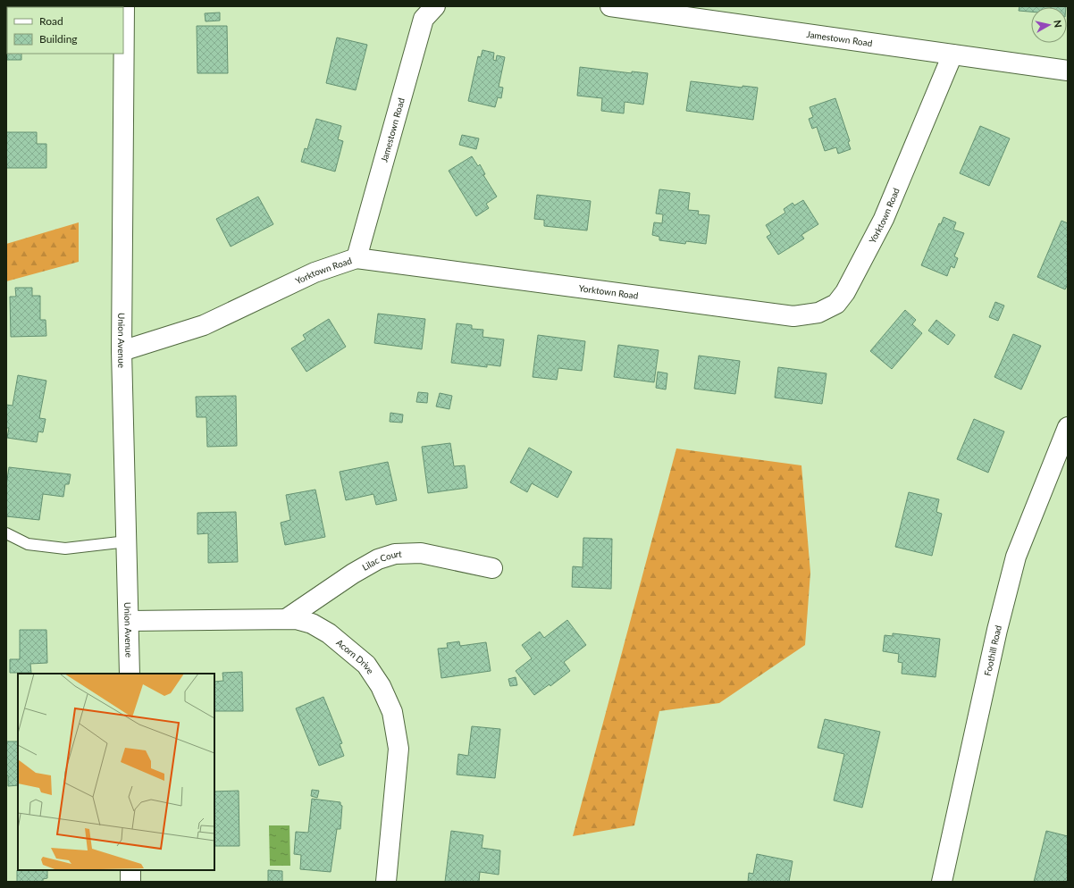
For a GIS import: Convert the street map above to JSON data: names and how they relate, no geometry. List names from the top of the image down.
{
  "streets": {
    "street": [
      "Jamestown Road",
      "Yorktown Road",
      "Union Avenue",
      "Lilac Court",
      "Foothill Road",
      "Acorn Drive"
    ]
  },
  "crossings": [
    ["Jamestown Road", "Yorktown Road"],
    ["Yorktown Road", "Union Avenue"],
    ["Union Avenue", "Acorn Drive"],
    ["Lilac Court", "Acorn Drive"]
  ],
  "legend": ["Road", "Building"],
  "north": "right"
}
